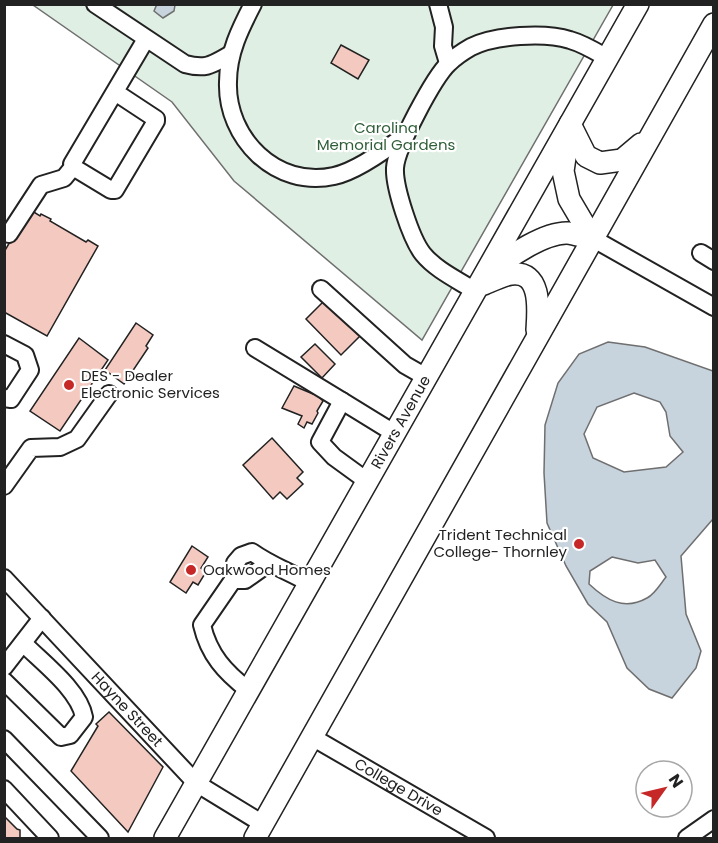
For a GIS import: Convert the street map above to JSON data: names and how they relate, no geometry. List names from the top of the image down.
{
  "streets": {
    "main road": ["Rivers Avenue"],
    "street": ["Hayne Street", "College Drive"]
  },
  "crossings": [
    ["Rivers Avenue", "Hayne Street"]
  ],
  "parks": ["Carolina Memorial Gardens"],
  "places": ["DES - Dealer Electronic Services", "Trident Technical College- Thornley", "Oakwood Homes"],
  "north": "top right"
}
